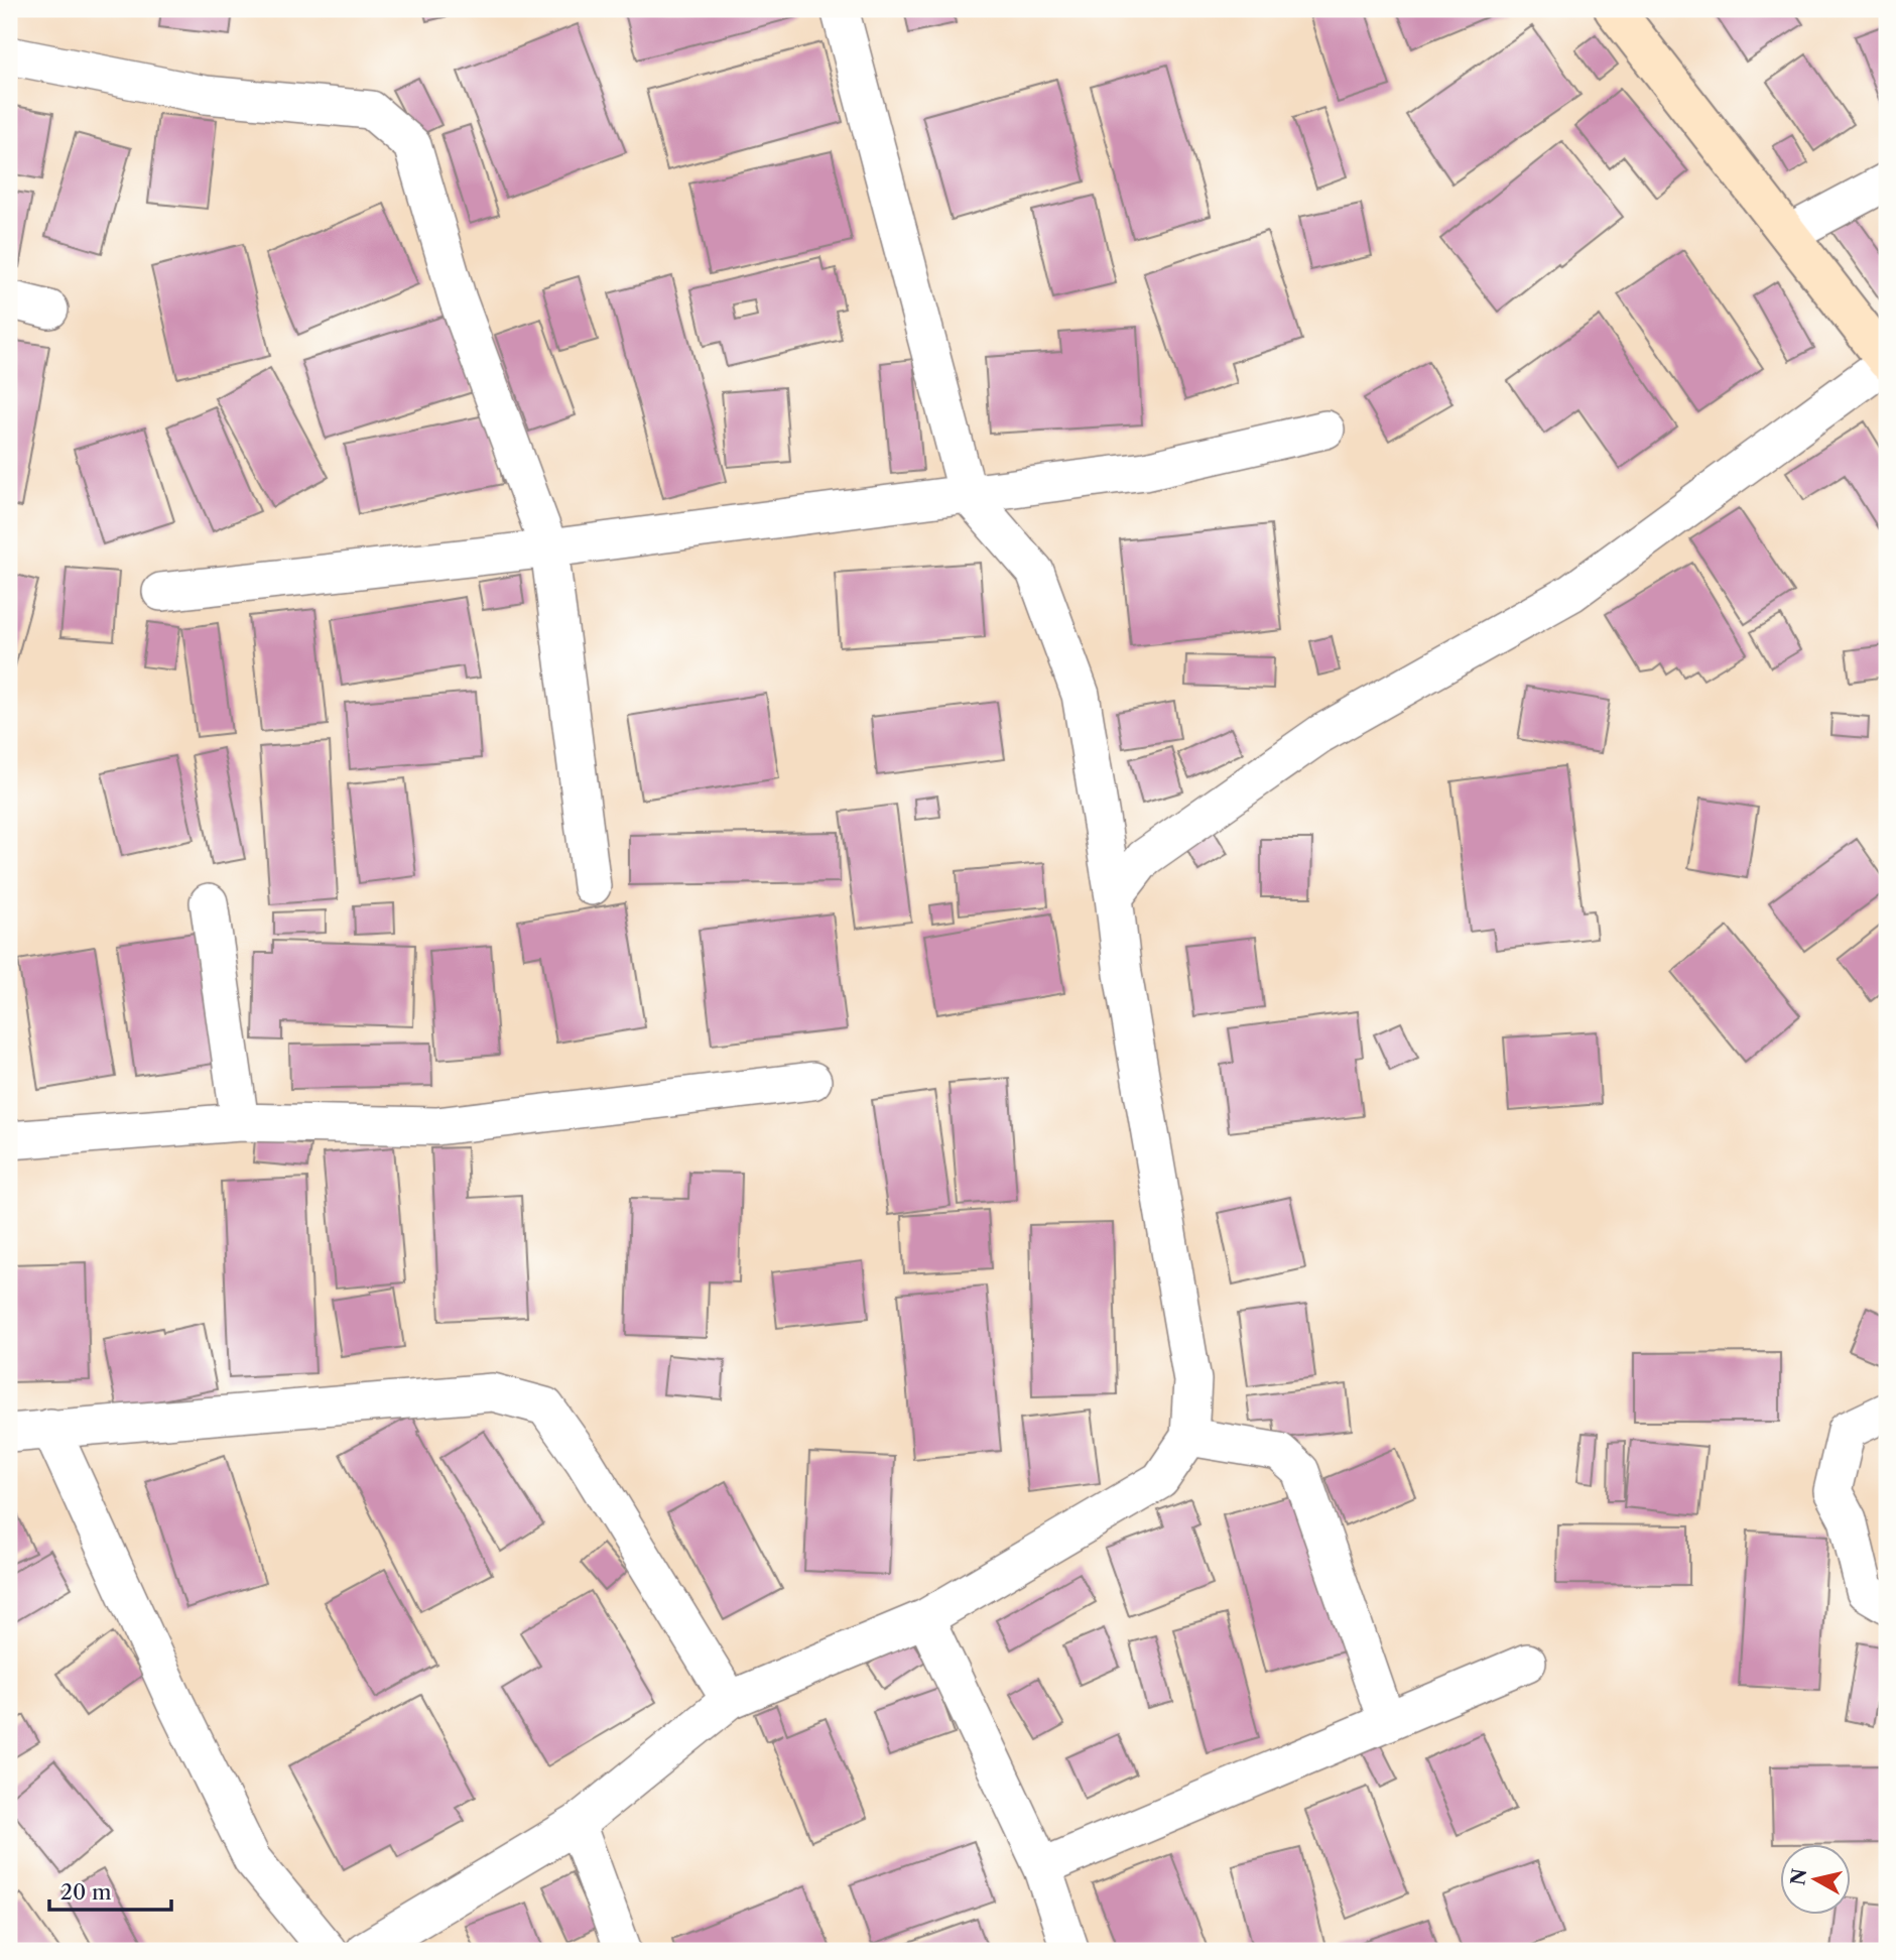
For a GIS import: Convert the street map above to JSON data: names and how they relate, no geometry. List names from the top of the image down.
{
  "scale_bar": "20 m",
  "north": "left"
}
